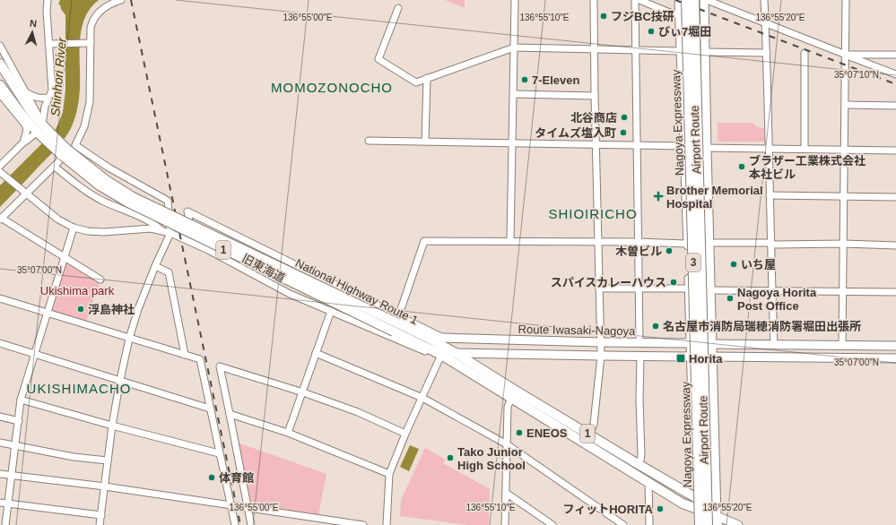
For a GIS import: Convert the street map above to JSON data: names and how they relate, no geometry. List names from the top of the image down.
{
  "streets": {
    "highway": [
      "Nagoya Expressway",
      "1",
      "3",
      "National Highway Route 1"
    ],
    "main road": ["Airport Route", "Route Iwasaki-Nagoya"],
    "street": ["旧東海道"]
  },
  "crossings": [
    ["Airport Route", "1"],
    ["Airport Route", "National Highway Route 1"],
    ["Airport Route", "Route Iwasaki-Nagoya"],
    ["1", "National Highway Route 1"],
    ["旧東海道", "National Highway Route 1"],
    ["National Highway Route 1", "Route Iwasaki-Nagoya"]
  ],
  "districts": ["MOMOZONOCHO", "SHIOIRICHO", "UKISHIMACHO"],
  "water": ["Shinhori River"],
  "parks": ["Ukishima park"],
  "places": {
    "other": [
      "フジBC技研",
      "びぃ7堀田",
      "7-Eleven",
      "北谷商店",
      "タイムズ塩入町",
      "ブラザー工業株式会社 本社ビル",
      "木曽ビル",
      "いち屋",
      "スパイスカレーハウス",
      "Nagoya Horita Post Office",
      "浮島神社",
      "名古屋市消防局瑞穂消防署堀田出張所",
      "ENEOS",
      "Tako Junior High School",
      "体育館",
      "フィットHORITA"
    ],
    "health": ["Brother Memorial Hospital"],
    "transit": ["Horita"]
  },
  "north": "top",
  "coordinates": [
    "136°55'00\"E",
    "136°55'10\"E",
    "136°55'20\"E",
    "35°07'10\"N",
    "35°07'00\"N"
  ]
}
